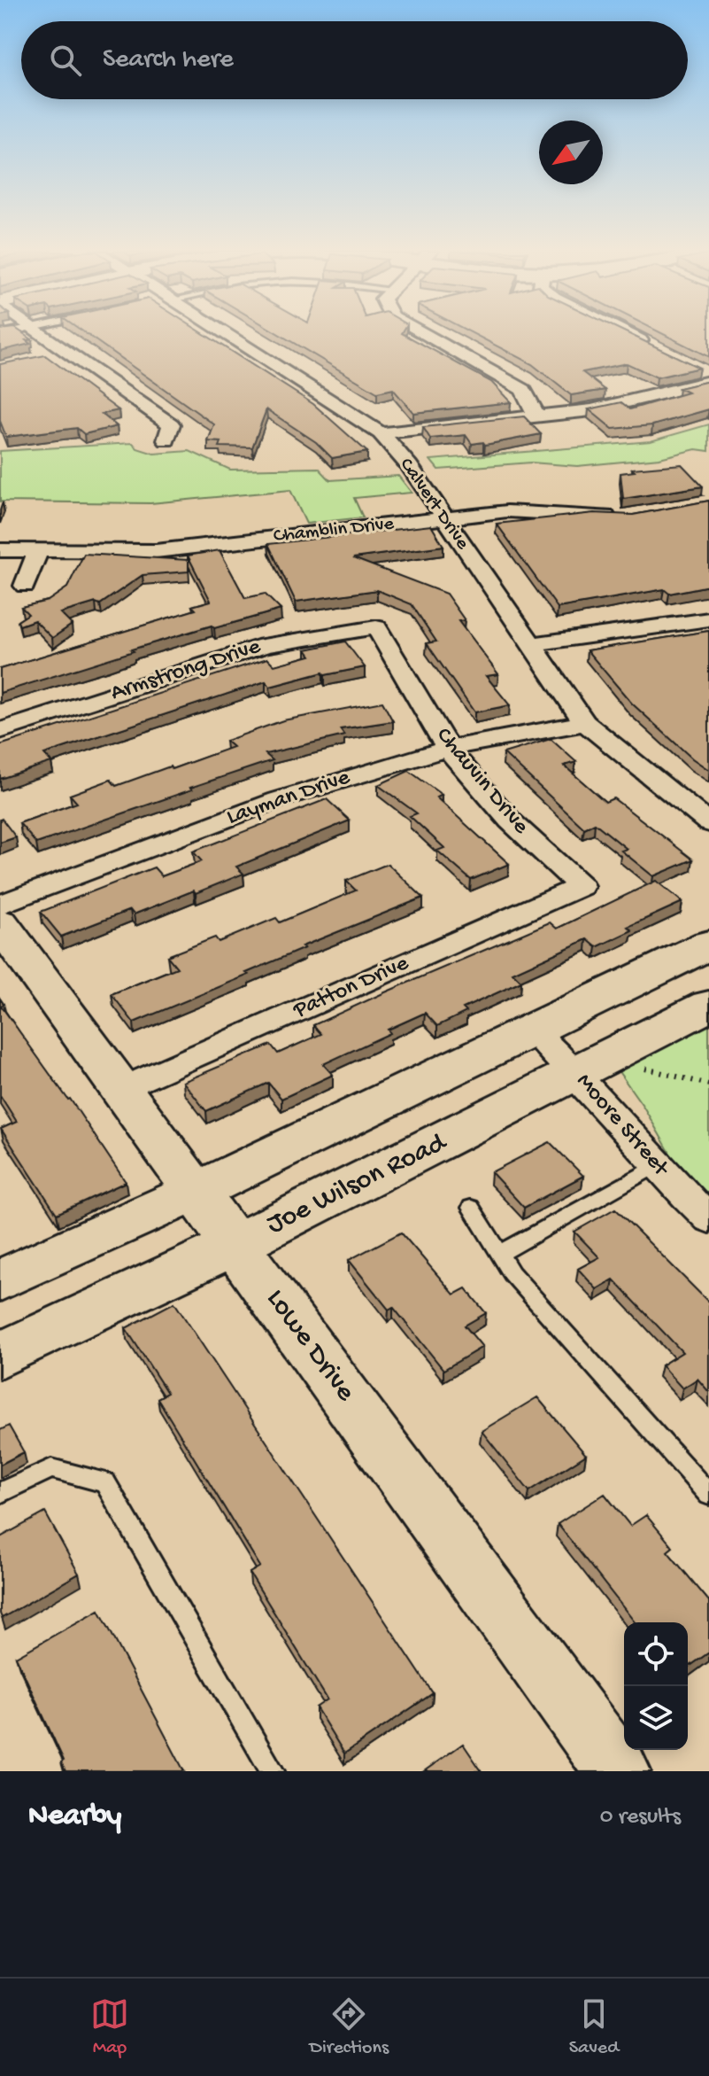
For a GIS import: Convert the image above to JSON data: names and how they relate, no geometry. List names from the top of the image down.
{
  "streets": {
    "street": [
      "Calvert Drive",
      "Chamblin Drive",
      "Armstrong Drive",
      "Chauvin Drive",
      "Layman Drive",
      "Patton Drive",
      "Moore Street",
      "Joe Wilson Road",
      "Lowe Drive"
    ]
  },
  "crossings": [
    ["Calvert Drive", "Chamblin Drive"],
    ["Calvert Drive", "Layman Drive"],
    ["Armstrong Drive", "Chauvin Drive"],
    ["Chauvin Drive", "Layman Drive"],
    ["Chauvin Drive", "Patton Drive"],
    ["Patton Drive", "Lowe Drive"],
    ["Moore Street", "Joe Wilson Road"],
    ["Joe Wilson Road", "Lowe Drive"]
  ],
  "north": "bottom left",
  "page": {
    "search": "Search here",
    "heading": ["Nearby", "0 results"],
    "nav": ["Map", "Directions", "Saved"]
  }
}
